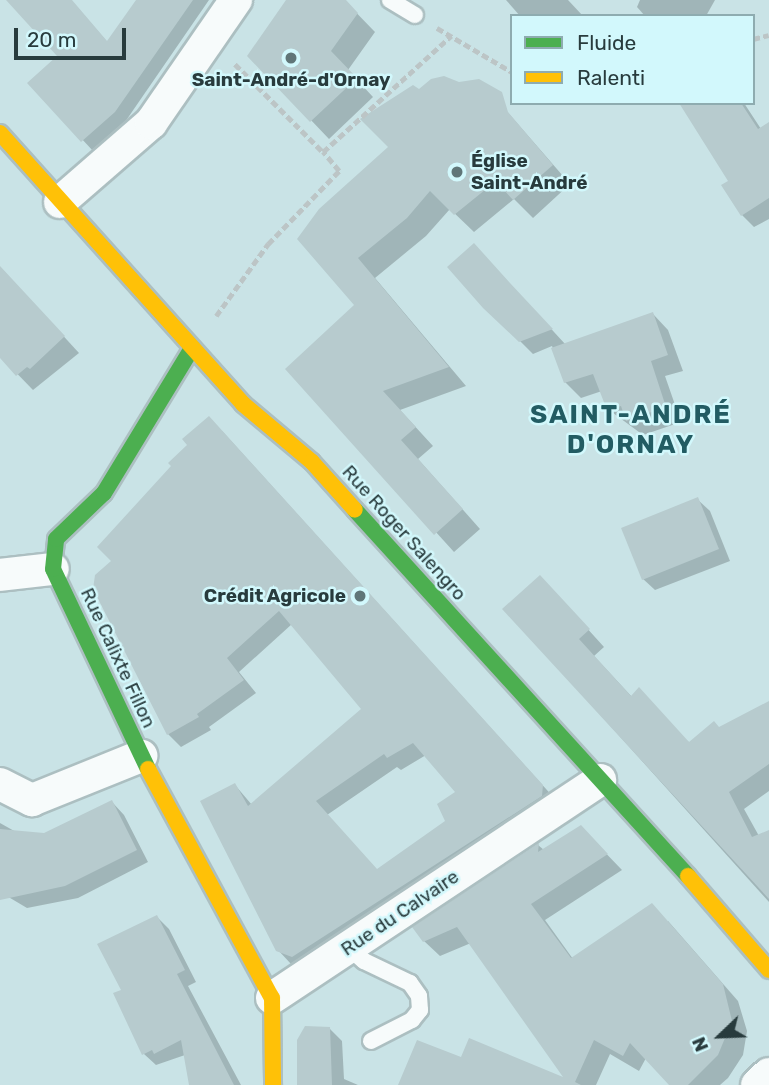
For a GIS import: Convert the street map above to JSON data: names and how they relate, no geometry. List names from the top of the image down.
{
  "streets": {
    "main road": ["Rue Roger Salengro", "Rue Calixte Fillon"],
    "street": ["Rue du Calvaire"]
  },
  "crossings": [
    ["Rue Roger Salengro", "Rue du Calvaire"],
    ["Rue Calixte Fillon", "Rue du Calvaire"]
  ],
  "districts": ["SAINT-ANDRÉ D'ORNAY"],
  "places": ["Saint-André-d'Ornay", "Église Saint-André", "Crédit Agricole"],
  "legend": ["Fluide", "Ralenti"],
  "scale_bar": "20 m",
  "north": "bottom left"
}
